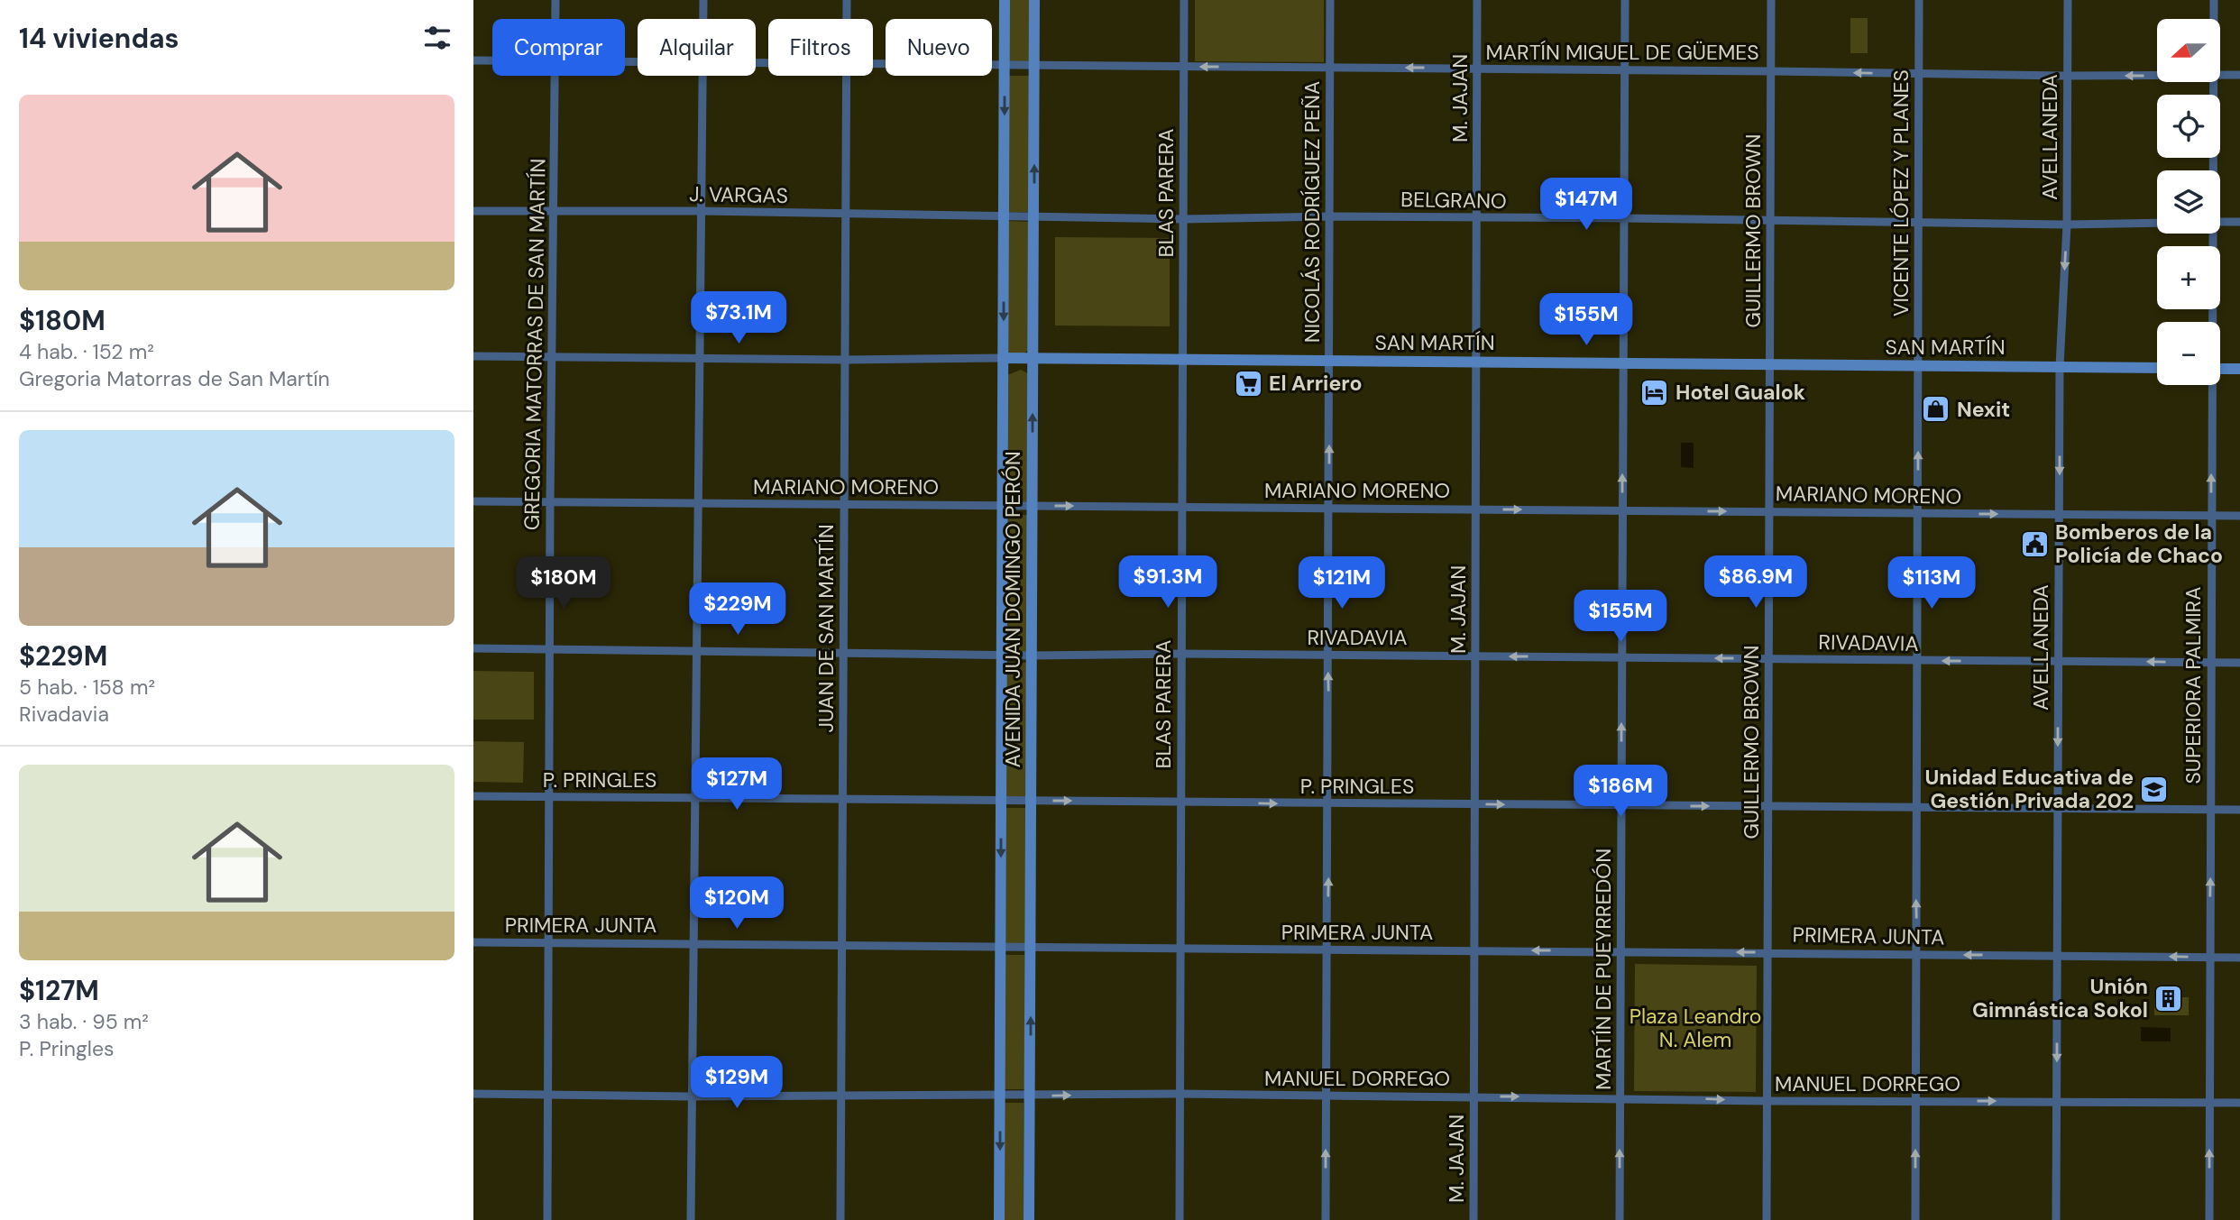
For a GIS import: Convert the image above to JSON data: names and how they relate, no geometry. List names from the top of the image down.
{
  "streets": {
    "main road": ["SAN MARTÍN", "AVENIDA JUAN DOMINGO PERÓN"],
    "street": [
      "MARTÍN MIGUEL DE GÜEMES",
      "M. JAJAN",
      "AVELLANEDA",
      "BLAS PARERA",
      "VICENTE LÓPEZ Y PLANES",
      "J. VARGAS",
      "BELGRANO",
      "NICOLÁS RODRÍGUEZ PEÑA",
      "GUILLERMO BROWN",
      "GREGORIA MATORRAS DE SAN MARTÍN",
      "MARIANO MORENO",
      "JUAN DE SAN MARTÍN",
      "RIVADAVIA",
      "SUPERIORA PALMIRA",
      "P. PRINGLES",
      "PRIMERA JUNTA",
      "MARTÍN DE PUEYRREDÓN",
      "MANUEL DORREGO"
    ]
  },
  "crossings": [
    ["MARTÍN MIGUEL DE GÜEMES", "M. JAJAN"],
    ["MARTÍN MIGUEL DE GÜEMES", "AVELLANEDA"],
    ["MARTÍN MIGUEL DE GÜEMES", "BLAS PARERA"],
    ["MARTÍN MIGUEL DE GÜEMES", "VICENTE LÓPEZ Y PLANES"],
    ["MARTÍN MIGUEL DE GÜEMES", "NICOLÁS RODRÍGUEZ PEÑA"],
    ["MARTÍN MIGUEL DE GÜEMES", "GUILLERMO BROWN"],
    ["MARTÍN MIGUEL DE GÜEMES", "AVENIDA JUAN DOMINGO PERÓN"],
    ["MARTÍN MIGUEL DE GÜEMES", "MARTÍN DE PUEYRREDÓN"],
    ["M. JAJAN", "BELGRANO"],
    ["M. JAJAN", "SAN MARTÍN"],
    ["M. JAJAN", "MARIANO MORENO"],
    ["M. JAJAN", "RIVADAVIA"],
    ["M. JAJAN", "P. PRINGLES"],
    ["M. JAJAN", "PRIMERA JUNTA"],
    ["M. JAJAN", "MANUEL DORREGO"],
    ["AVELLANEDA", "BELGRANO"],
    ["AVELLANEDA", "SAN MARTÍN"],
    ["AVELLANEDA", "MARIANO MORENO"],
    ["AVELLANEDA", "RIVADAVIA"],
    ["AVELLANEDA", "P. PRINGLES"],
    ["AVELLANEDA", "PRIMERA JUNTA"],
    ["AVELLANEDA", "MANUEL DORREGO"],
    ["BLAS PARERA", "BELGRANO"],
    ["BLAS PARERA", "SAN MARTÍN"],
    ["BLAS PARERA", "MARIANO MORENO"],
    ["BLAS PARERA", "RIVADAVIA"],
    ["BLAS PARERA", "P. PRINGLES"],
    ["BLAS PARERA", "PRIMERA JUNTA"],
    ["BLAS PARERA", "MANUEL DORREGO"],
    ["VICENTE LÓPEZ Y PLANES", "BELGRANO"],
    ["VICENTE LÓPEZ Y PLANES", "SAN MARTÍN"],
    ["VICENTE LÓPEZ Y PLANES", "MARIANO MORENO"],
    ["VICENTE LÓPEZ Y PLANES", "RIVADAVIA"],
    ["VICENTE LÓPEZ Y PLANES", "P. PRINGLES"],
    ["VICENTE LÓPEZ Y PLANES", "PRIMERA JUNTA"],
    ["VICENTE LÓPEZ Y PLANES", "MANUEL DORREGO"],
    ["J. VARGAS", "BELGRANO"],
    ["J. VARGAS", "GREGORIA MATORRAS DE SAN MARTÍN"],
    ["J. VARGAS", "AVENIDA JUAN DOMINGO PERÓN"],
    ["J. VARGAS", "JUAN DE SAN MARTÍN"],
    ["BELGRANO", "NICOLÁS RODRÍGUEZ PEÑA"],
    ["BELGRANO", "GUILLERMO BROWN"],
    ["BELGRANO", "AVENIDA JUAN DOMINGO PERÓN"],
    ["BELGRANO", "MARTÍN DE PUEYRREDÓN"],
    ["NICOLÁS RODRÍGUEZ PEÑA", "SAN MARTÍN"],
    ["NICOLÁS RODRÍGUEZ PEÑA", "MARIANO MORENO"],
    ["NICOLÁS RODRÍGUEZ PEÑA", "RIVADAVIA"],
    ["NICOLÁS RODRÍGUEZ PEÑA", "P. PRINGLES"],
    ["NICOLÁS RODRÍGUEZ PEÑA", "PRIMERA JUNTA"],
    ["NICOLÁS RODRÍGUEZ PEÑA", "MANUEL DORREGO"],
    ["GUILLERMO BROWN", "SAN MARTÍN"],
    ["GUILLERMO BROWN", "MARIANO MORENO"],
    ["GUILLERMO BROWN", "RIVADAVIA"],
    ["GUILLERMO BROWN", "P. PRINGLES"],
    ["GUILLERMO BROWN", "PRIMERA JUNTA"],
    ["GUILLERMO BROWN", "MANUEL DORREGO"],
    ["SAN MARTÍN", "AVENIDA JUAN DOMINGO PERÓN"],
    ["SAN MARTÍN", "MARTÍN DE PUEYRREDÓN"],
    ["GREGORIA MATORRAS DE SAN MARTÍN", "MARIANO MORENO"],
    ["GREGORIA MATORRAS DE SAN MARTÍN", "RIVADAVIA"],
    ["GREGORIA MATORRAS DE SAN MARTÍN", "P. PRINGLES"],
    ["GREGORIA MATORRAS DE SAN MARTÍN", "PRIMERA JUNTA"],
    ["GREGORIA MATORRAS DE SAN MARTÍN", "MANUEL DORREGO"],
    ["MARIANO MORENO", "AVENIDA JUAN DOMINGO PERÓN"],
    ["MARIANO MORENO", "JUAN DE SAN MARTÍN"],
    ["MARIANO MORENO", "SUPERIORA PALMIRA"],
    ["MARIANO MORENO", "MARTÍN DE PUEYRREDÓN"],
    ["AVENIDA JUAN DOMINGO PERÓN", "RIVADAVIA"],
    ["AVENIDA JUAN DOMINGO PERÓN", "P. PRINGLES"],
    ["AVENIDA JUAN DOMINGO PERÓN", "PRIMERA JUNTA"],
    ["AVENIDA JUAN DOMINGO PERÓN", "MANUEL DORREGO"],
    ["JUAN DE SAN MARTÍN", "RIVADAVIA"],
    ["JUAN DE SAN MARTÍN", "P. PRINGLES"],
    ["JUAN DE SAN MARTÍN", "PRIMERA JUNTA"],
    ["JUAN DE SAN MARTÍN", "MANUEL DORREGO"],
    ["RIVADAVIA", "SUPERIORA PALMIRA"],
    ["RIVADAVIA", "MARTÍN DE PUEYRREDÓN"],
    ["SUPERIORA PALMIRA", "P. PRINGLES"],
    ["SUPERIORA PALMIRA", "PRIMERA JUNTA"],
    ["SUPERIORA PALMIRA", "MANUEL DORREGO"],
    ["P. PRINGLES", "MARTÍN DE PUEYRREDÓN"],
    ["PRIMERA JUNTA", "MARTÍN DE PUEYRREDÓN"],
    ["MARTÍN DE PUEYRREDÓN", "MANUEL DORREGO"]
  ],
  "one_way": [
    "MARTÍN MIGUEL DE GÜEMES",
    "AVELLANEDA",
    "NICOLÁS RODRÍGUEZ PEÑA",
    "SUPERIORA PALMIRA"
  ],
  "parks": ["Plaza Leandro N. Alem"],
  "places": {
    "supermarket": ["El Arriero"],
    "hotel": ["Hotel Gualok"],
    "shop": ["Nexit"],
    "public building": ["Bomberos de la Policía de Chaco"],
    "school or university": ["Unidad Educativa de Gestión Privada 202"],
    "building": ["Unión Gimnástica Sokol"]
  },
  "north": "left",
  "page": {
    "heading": "14 viviendas",
    "map_buttons": ["+", "−"],
    "chip": [
      "Comprar",
      "Alquilar",
      "Filtros",
      "Nuevo"
    ],
    "list": [
      {
        "name": "$180M",
        "note": "4 hab. · 152 m² · Gregoria Matorras de San Martín"
      },
      {
        "name": "$229M",
        "note": "5 hab. · 158 m² · Rivadavia"
      },
      {
        "name": "$127M",
        "note": "3 hab. · 95 m² · P. Pringles"
      }
    ],
    "price": [
      "$147M",
      "$73.1M",
      "$155M",
      "$91.3M",
      "$86.9M",
      "$180M",
      "$121M",
      "$113M",
      "$229M",
      "$155M",
      "$127M",
      "$186M",
      "$120M",
      "$129M"
    ]
  }
}
